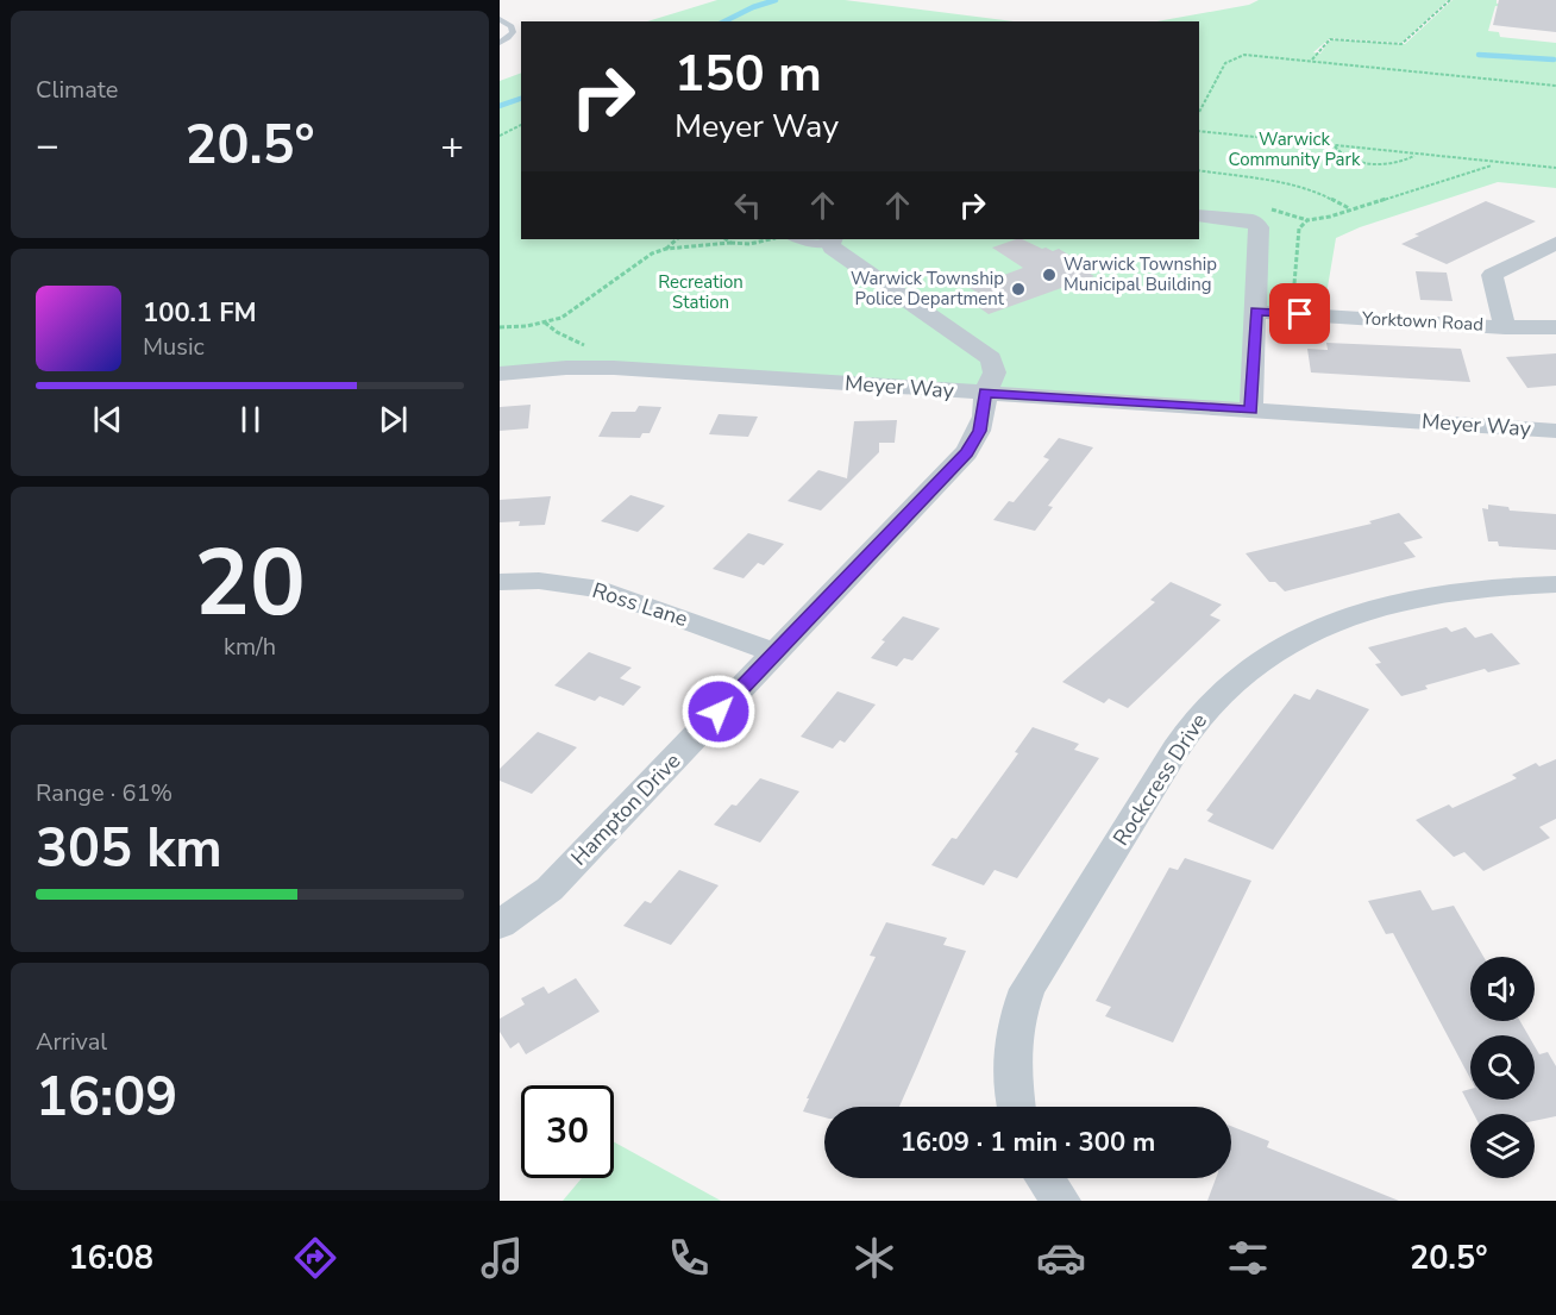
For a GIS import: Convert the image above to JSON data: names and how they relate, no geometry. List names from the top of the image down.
{
  "streets": {
    "street": [
      "Yorktown Road",
      "Meyer Way",
      "Ross Lane",
      "Rockcress Drive",
      "Hampton Drive"
    ]
  },
  "crossings": [
    ["Meyer Way", "Hampton Drive"],
    ["Ross Lane", "Hampton Drive"]
  ],
  "parks": ["Warwick Community Park", "Recreation Station"],
  "places": ["Warwick Township Municipal Building", "Warwick Township Police Department"],
  "page": {
    "tile": [
      "Climate",
      ["20", "km/h"],
      ["Range · 61%", "305 km"],
      ["Arrival", "16:09"]
    ],
    "turn": ["150 m", "Meyer Way"],
    "heat": ["−", "20.5°", "+"],
    "song": ["100.1 FM", "Music"],
    "limit": "30",
    "trip": "16:09 · 1 min · 300 m",
    "tabs": ["16:08", "20.5°"]
  }
}
